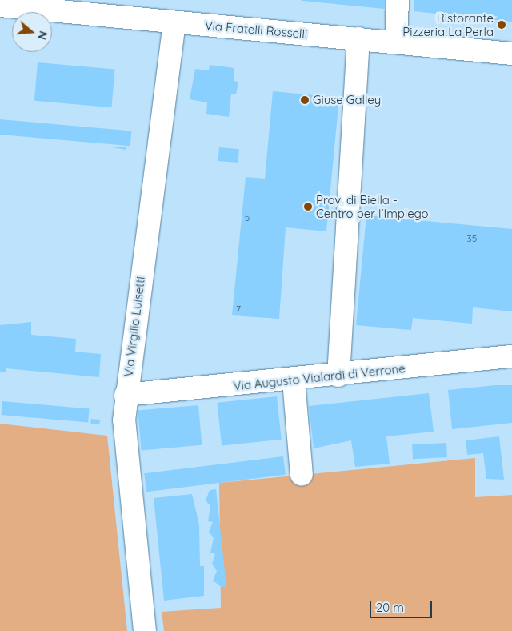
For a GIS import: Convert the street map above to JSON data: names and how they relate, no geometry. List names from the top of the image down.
{
  "streets": {
    "street": ["Via Fratelli Rosselli", "Via Virgilio Luisetti", "Via Augusto Vialardi di Verrone"]
  },
  "crossings": [
    ["Via Fratelli Rosselli", "Via Virgilio Luisetti"],
    ["Via Virgilio Luisetti", "Via Augusto Vialardi di Verrone"]
  ],
  "places": ["Ristorante Pizzeria La Perla", "Giuse Galley", "Prov. di Biella - Centro per l'Impiego"],
  "house_numbers": ["5", "35", "7"],
  "scale_bar": "20 m",
  "north": "right"
}
